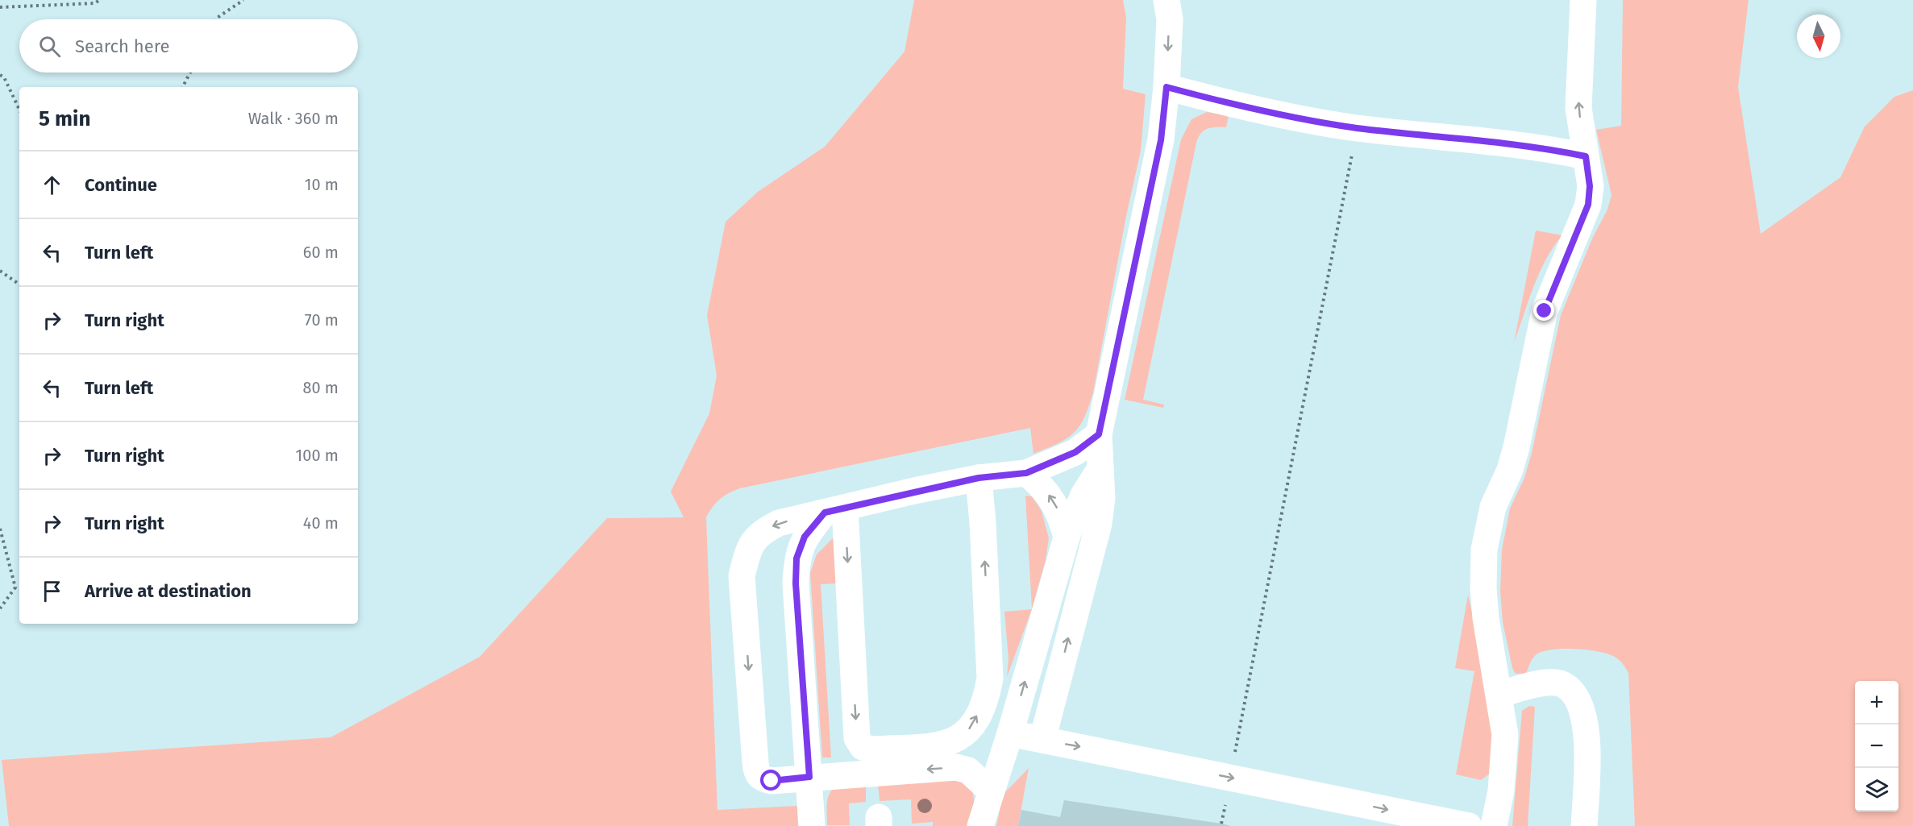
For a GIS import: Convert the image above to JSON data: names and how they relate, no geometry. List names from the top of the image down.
{
  "north": "bottom",
  "page": {
    "search": "Search here",
    "heading": ["5 min", "Walk · 360 m"],
    "list": [
      ["Continue", "10 m"],
      ["Turn left", "60 m"],
      ["Turn right", "70 m"],
      ["Turn left", "80 m"],
      ["Turn right", "100 m"],
      ["Turn right", "40 m"],
      "Arrive at destination"
    ],
    "map_buttons": ["+", "−"]
  }
}
